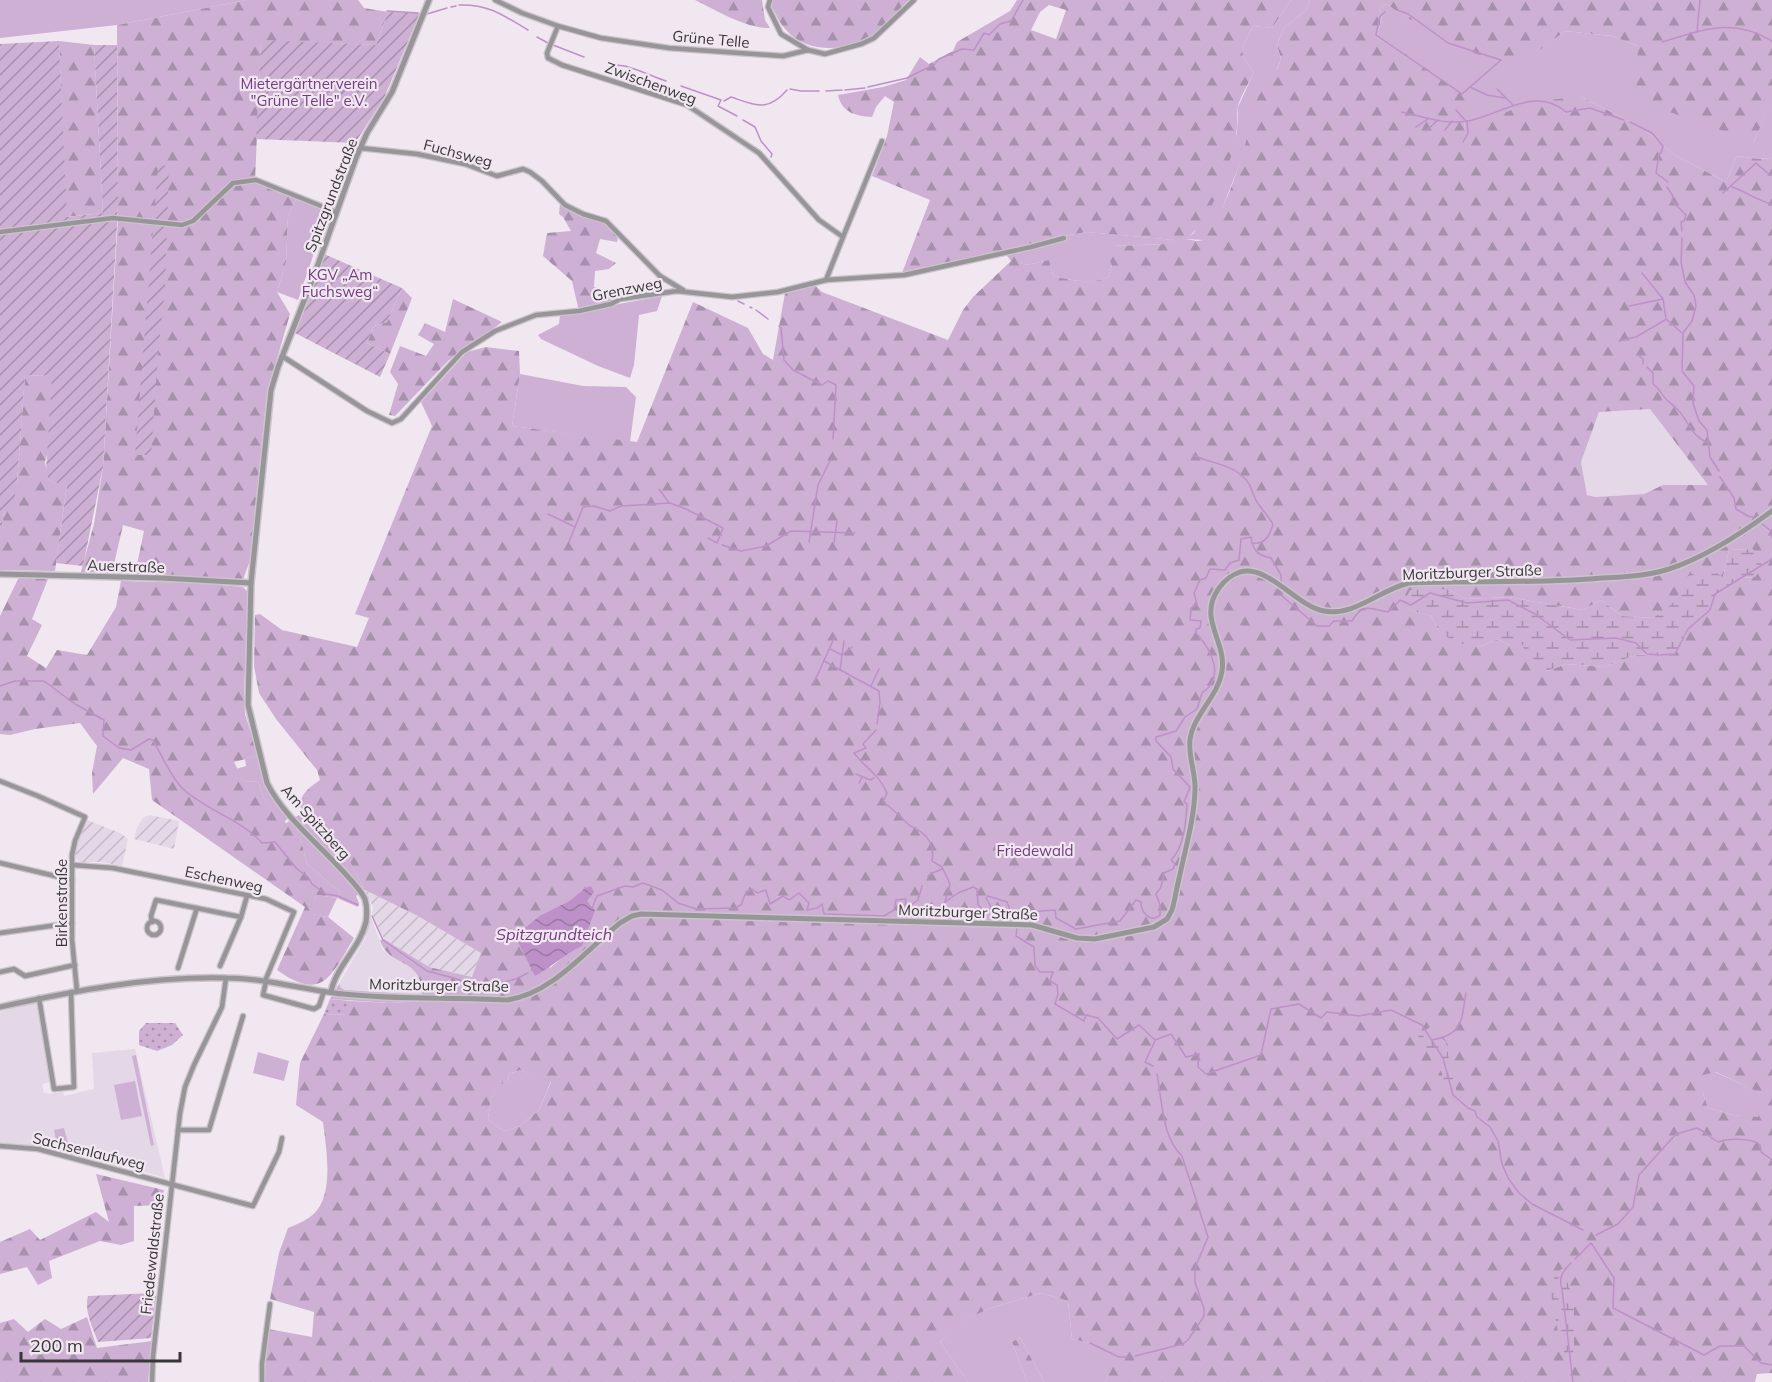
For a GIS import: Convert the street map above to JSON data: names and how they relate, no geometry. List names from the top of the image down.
{
  "streets": {
    "street": [
      "Grüne Telle",
      "Zwischenweg",
      "Fuchsweg",
      "Spitzgrundstraße",
      "Grenzweg",
      "Auerstraße",
      "Moritzburger Straße",
      "Am Spitzberg",
      "Eschenweg",
      "Birkenstraße",
      "Sachsenlaufweg",
      "Friedewaldstraße"
    ]
  },
  "crossings": [
    ["Grüne Telle", "Zwischenweg"],
    ["Fuchsweg", "Spitzgrundstraße"],
    ["Fuchsweg", "Grenzweg"],
    ["Spitzgrundstraße", "Grenzweg"],
    ["Spitzgrundstraße", "Auerstraße"],
    ["Spitzgrundstraße", "Am Spitzberg"],
    ["Auerstraße", "Am Spitzberg"],
    ["Moritzburger Straße", "Am Spitzberg"],
    ["Moritzburger Straße", "Eschenweg"],
    ["Moritzburger Straße", "Birkenstraße"],
    ["Moritzburger Straße", "Friedewaldstraße"],
    ["Eschenweg", "Birkenstraße"],
    ["Sachsenlaufweg", "Friedewaldstraße"]
  ],
  "water": ["Spitzgrundteich"],
  "parks": ["Mietergärtnerverein \"Grüne Telle\" e.V.", "KGV „Am Fuchsweg“", "Friedewald"],
  "scale_bar": "200 m"
}
